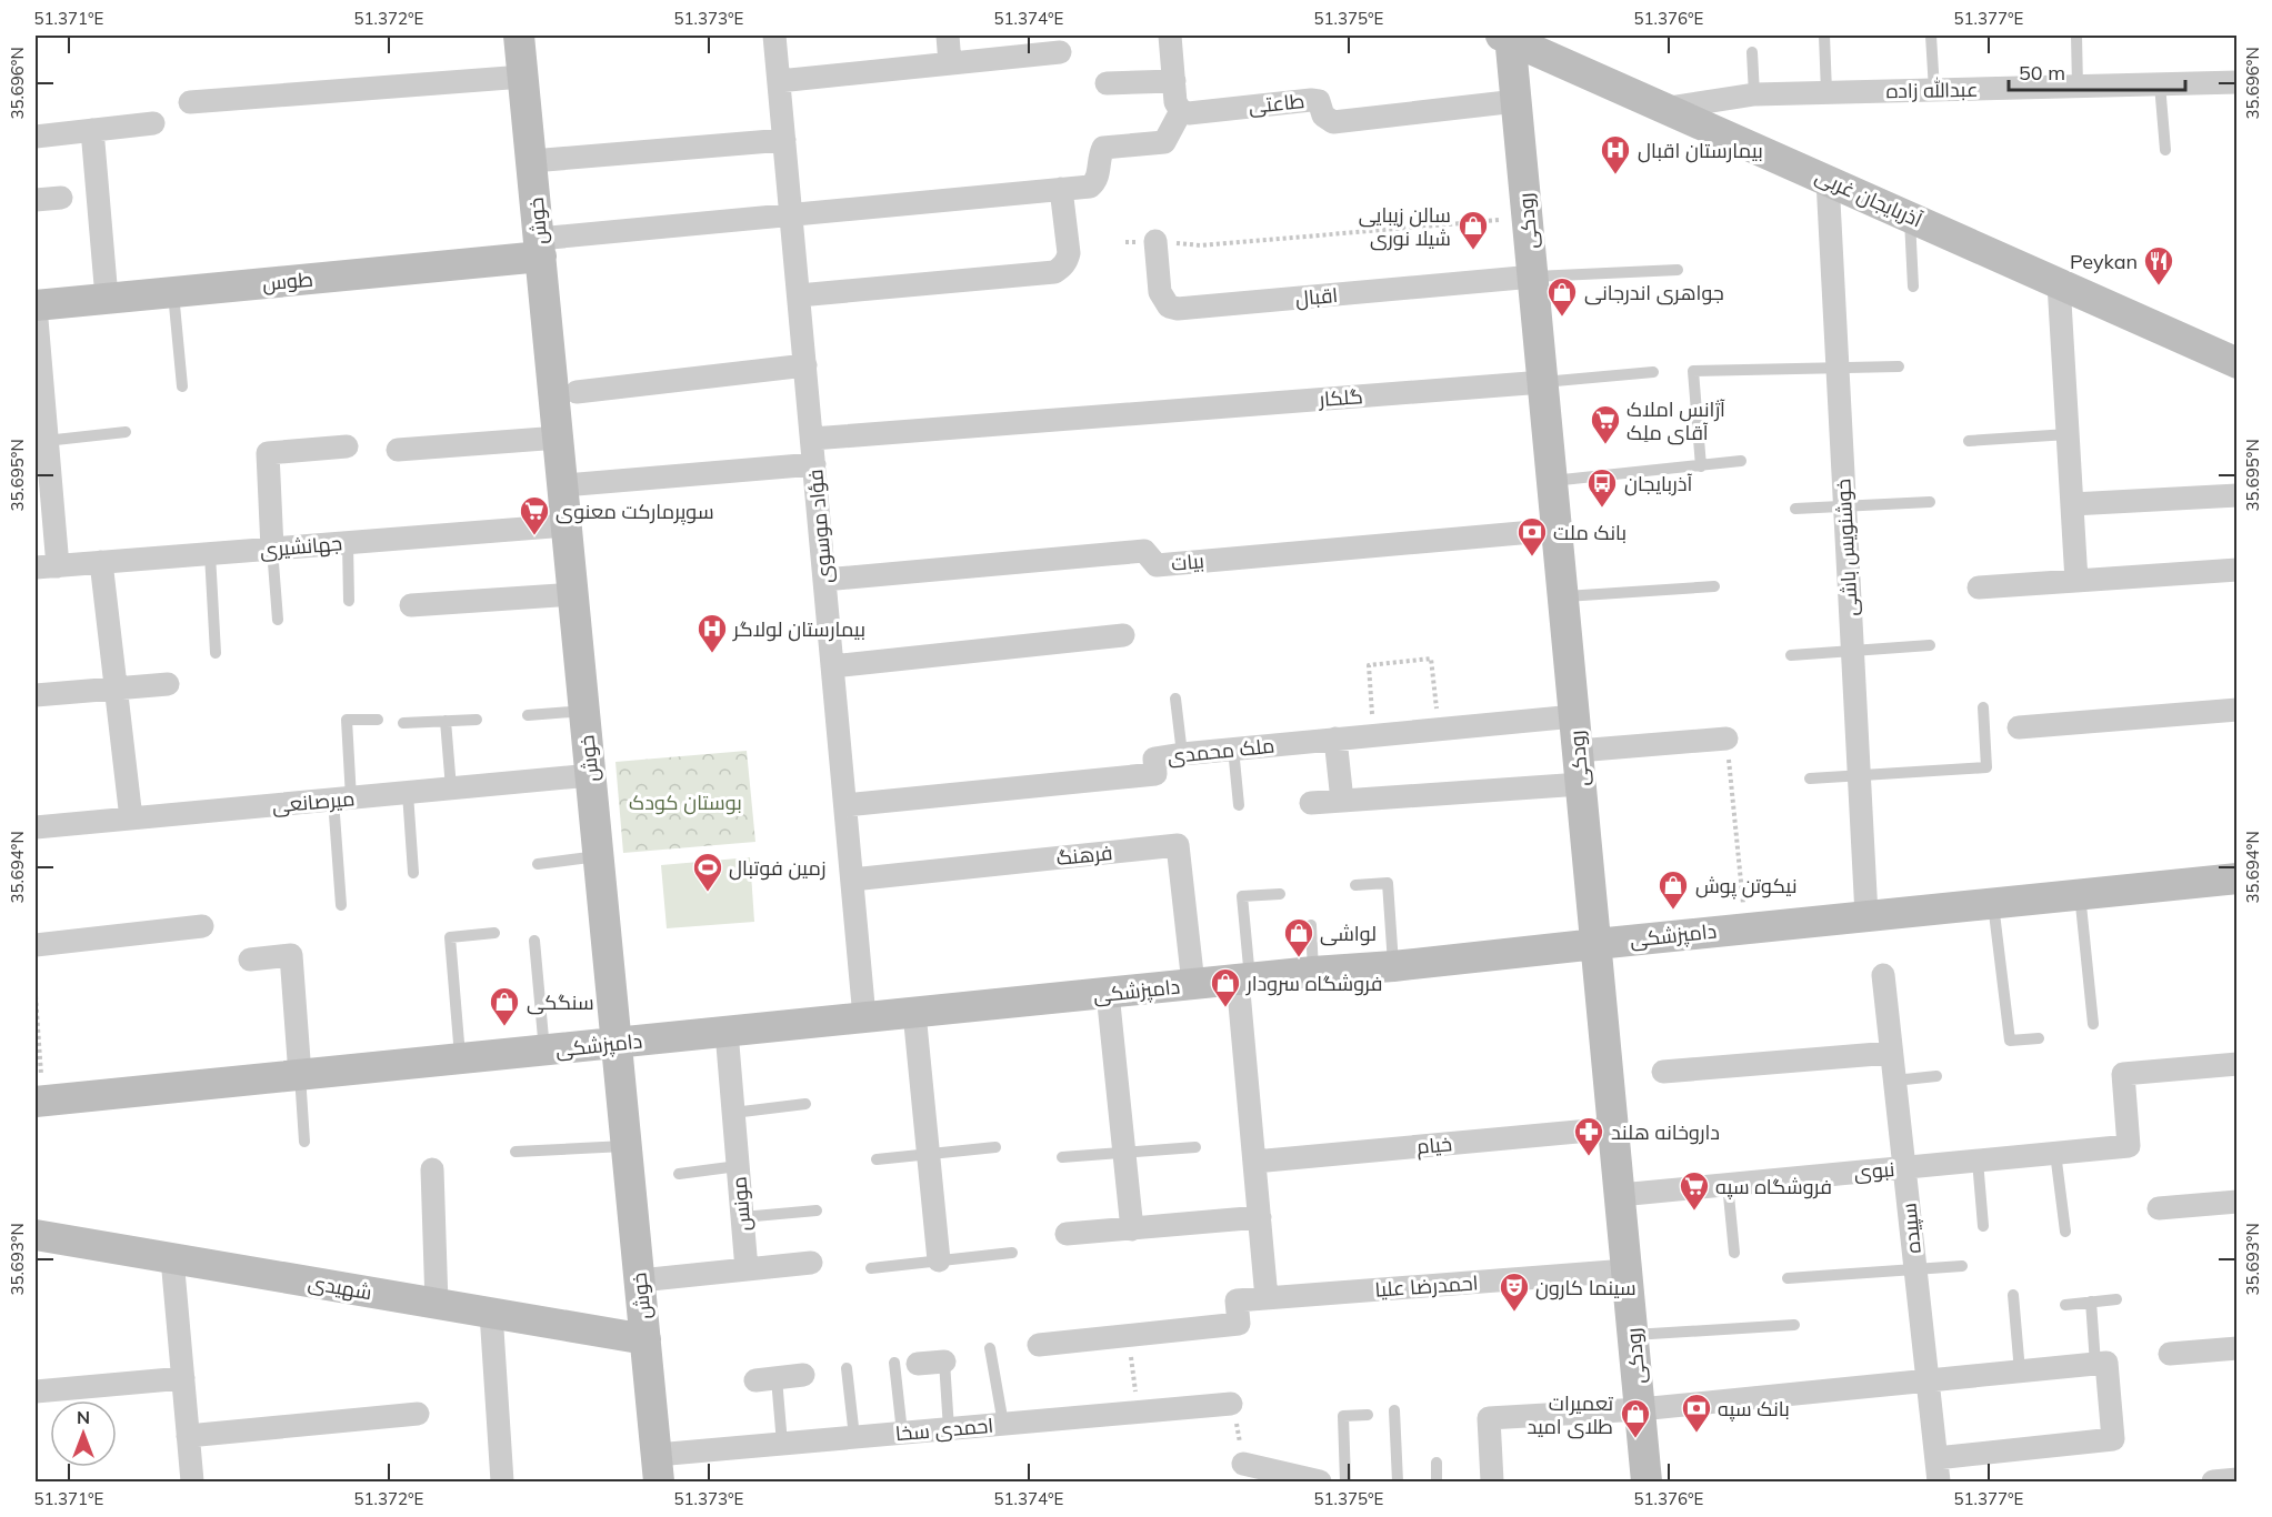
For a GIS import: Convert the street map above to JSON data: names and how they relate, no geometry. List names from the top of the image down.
{
  "streets": {
    "main road": [
      "آذربایجان غربی",
      "خوش",
      "رودکی",
      "طوس",
      "دامپزشکی",
      "شهیدی"
    ],
    "street": [
      "عبدالله زاده",
      "طاعتی",
      "اقبال",
      "گلکار",
      "فؤاد موسوی",
      "جهانشیری",
      "خوشنویس باشی",
      "بیات",
      "ملک محمدی",
      "میرصانعی",
      "فرهنگ",
      "خیام",
      "نبوی",
      "مونس",
      "سپیده",
      "احمدرضا علیا",
      "احمدی سخا"
    ]
  },
  "crossings": [
    ["عبدالله زاده", "آذربایجان غربی"],
    ["طاعتی", "رودکی"],
    ["آذربایجان غربی", "رودکی"],
    ["آذربایجان غربی", "خوشنویس باشی"],
    ["خوش", "طوس"],
    ["خوش", "جهانشیری"],
    ["خوش", "میرصانعی"],
    ["خوش", "دامپزشکی"],
    ["خوش", "شهیدی"],
    ["خوش", "احمدی سخا"],
    ["رودکی", "اقبال"],
    ["رودکی", "گلکار"],
    ["رودکی", "بیات"],
    ["رودکی", "ملک محمدی"],
    ["رودکی", "دامپزشکی"],
    ["رودکی", "خیام"],
    ["رودکی", "نبوی"],
    ["رودکی", "احمدرضا علیا"],
    ["گلکار", "فؤاد موسوی"],
    ["فؤاد موسوی", "بیات"],
    ["فؤاد موسوی", "ملک محمدی"],
    ["فؤاد موسوی", "فرهنگ"],
    ["فؤاد موسوی", "دامپزشکی"],
    ["خوشنویس باشی", "دامپزشکی"],
    ["فرهنگ", "دامپزشکی"],
    ["دامپزشکی", "مونس"],
    ["نبوی", "سپیده"]
  ],
  "parks": ["بوستان کودک"],
  "places": {
    "hospital": ["بیمارستان اقبال", "بیمارستان لولاگر"],
    "shop": [
      "سالن زیبایی شیلا نوری",
      "جواهری اندرجانی",
      "نیکوتن پوش",
      "لواشی",
      "فروشگاه سرودار",
      "سنگکی",
      "تعمیرات طلای امید"
    ],
    "restaurant": ["Peykan"],
    "supermarket": ["آژانس املاک آقای ملِک", "سوپرمارکت معنوی", "فروشگاه سپه"],
    "bus stop": ["آذربایجان"],
    "bank": ["بانک ملت", "بانک سپه"],
    "sports": ["زمین فوتبال"],
    "pharmacy": ["داروخانه هلند"],
    "theatre": ["سینما کارون"]
  },
  "scale_bar": "50 m",
  "north": "top",
  "coordinates": [
    "51.371°E",
    "51.372°E",
    "51.373°E",
    "51.374°E",
    "51.375°E",
    "51.376°E",
    "51.377°E",
    "35.696°N",
    "35.695°N",
    "35.694°N",
    "35.693°N"
  ]
}
